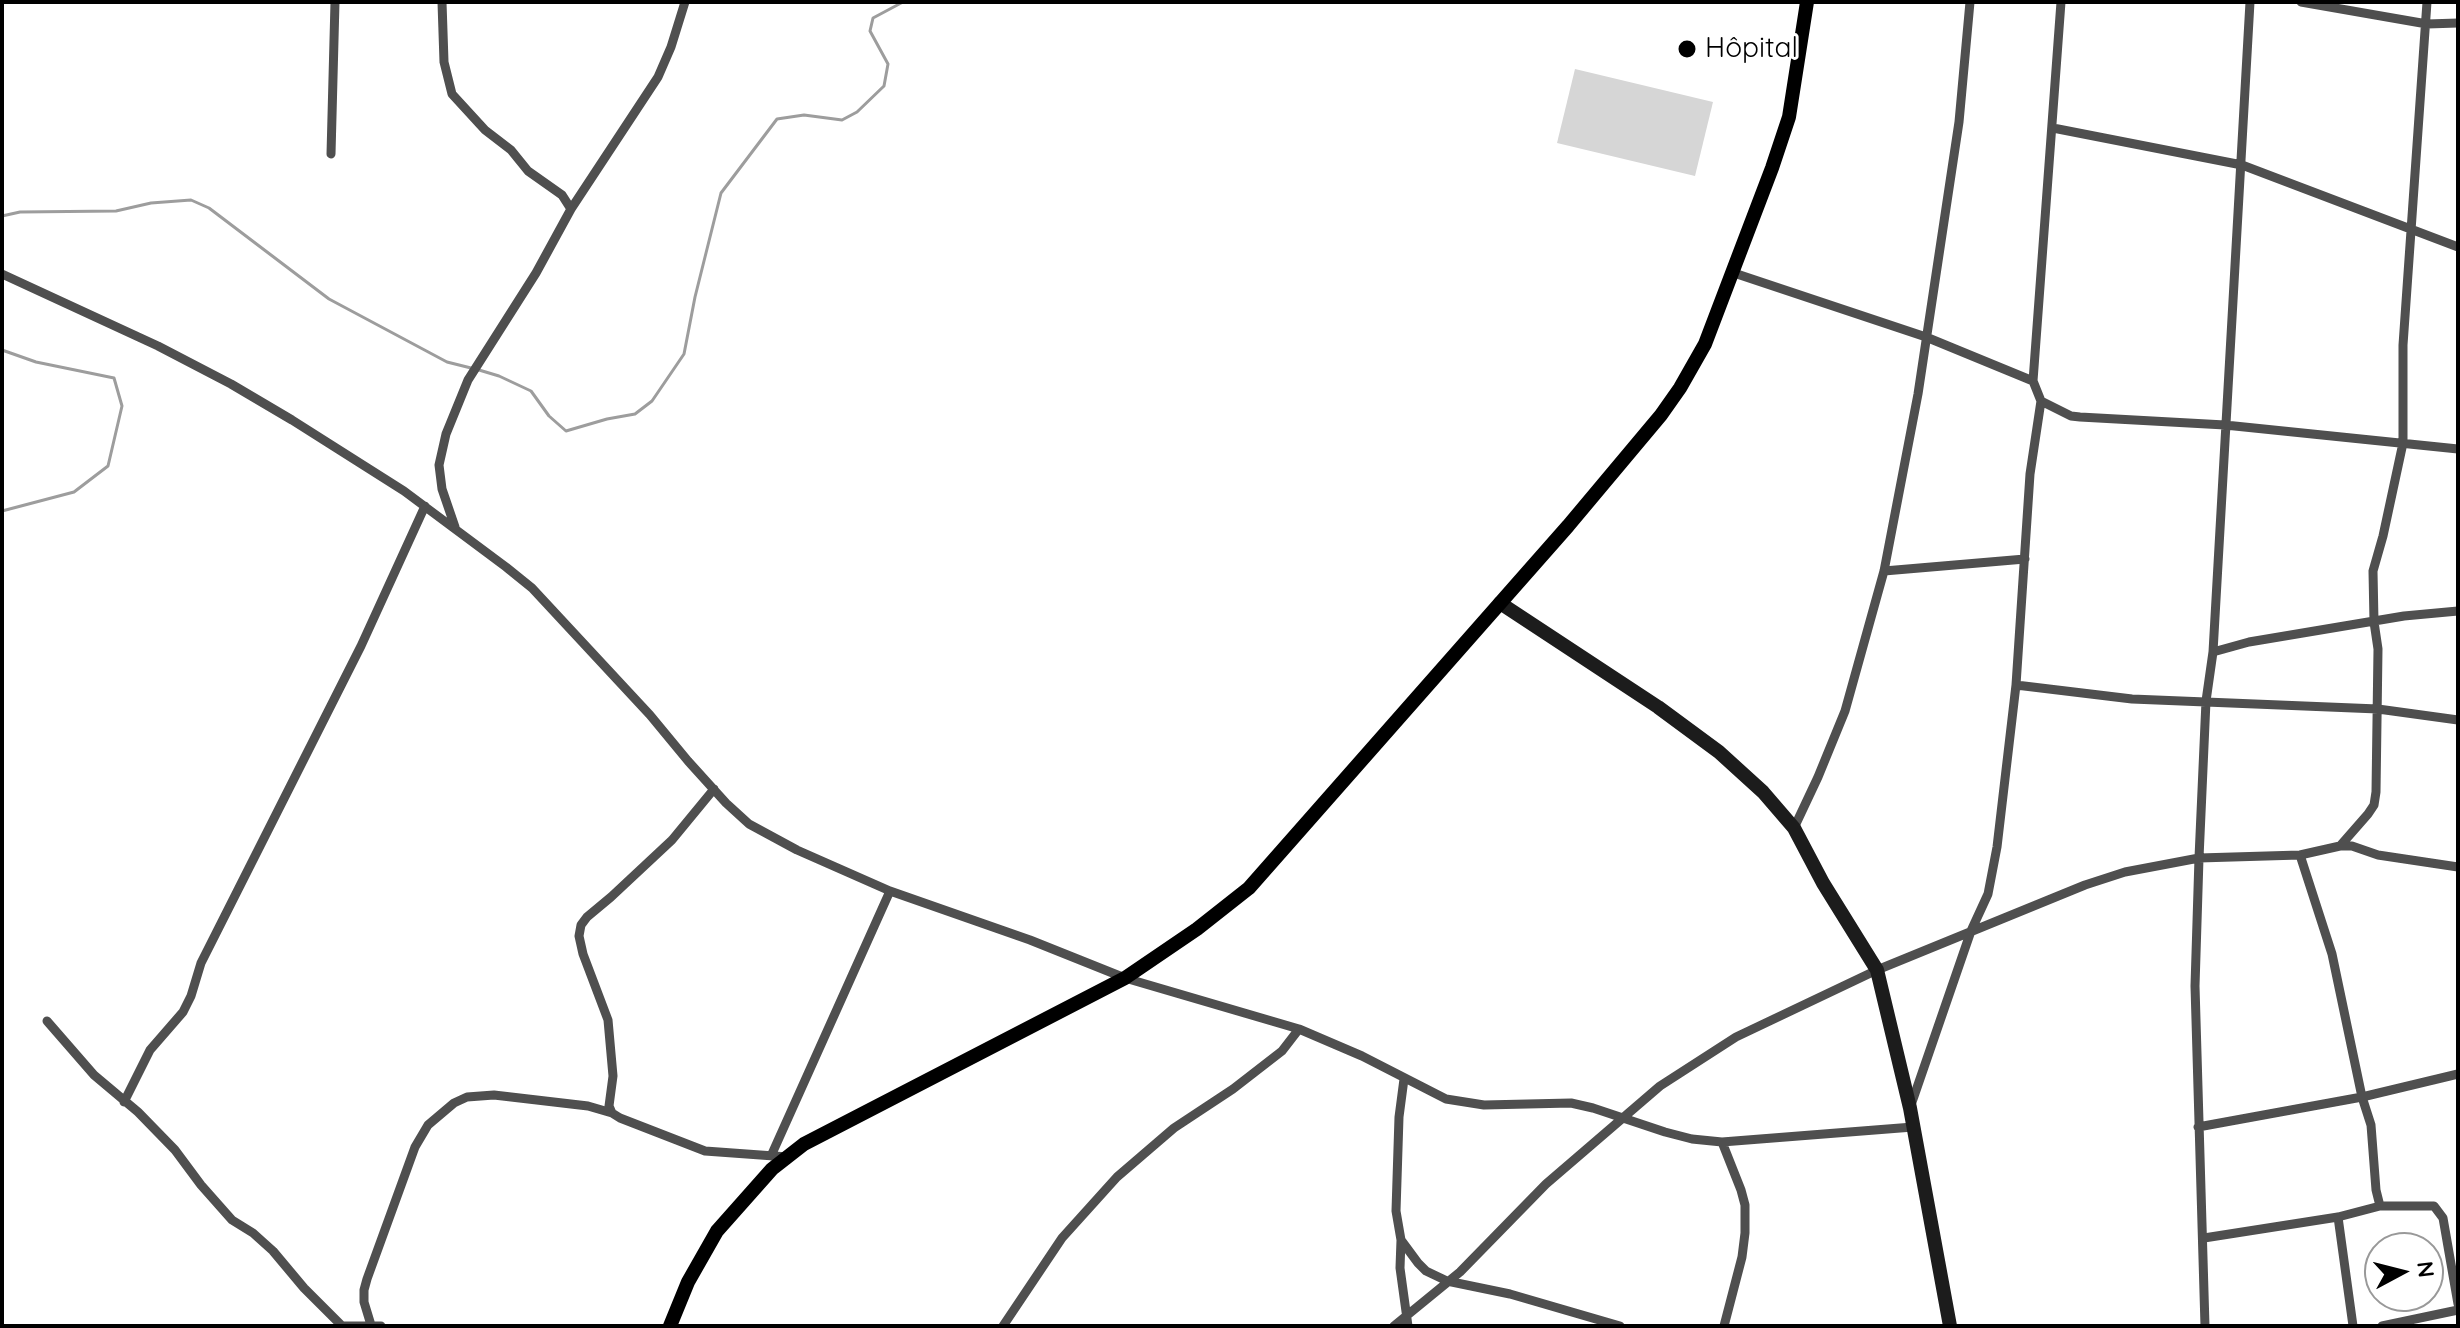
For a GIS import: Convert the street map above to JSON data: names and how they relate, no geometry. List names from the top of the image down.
{
  "places": ["Hôpital"],
  "north": "right"
}
